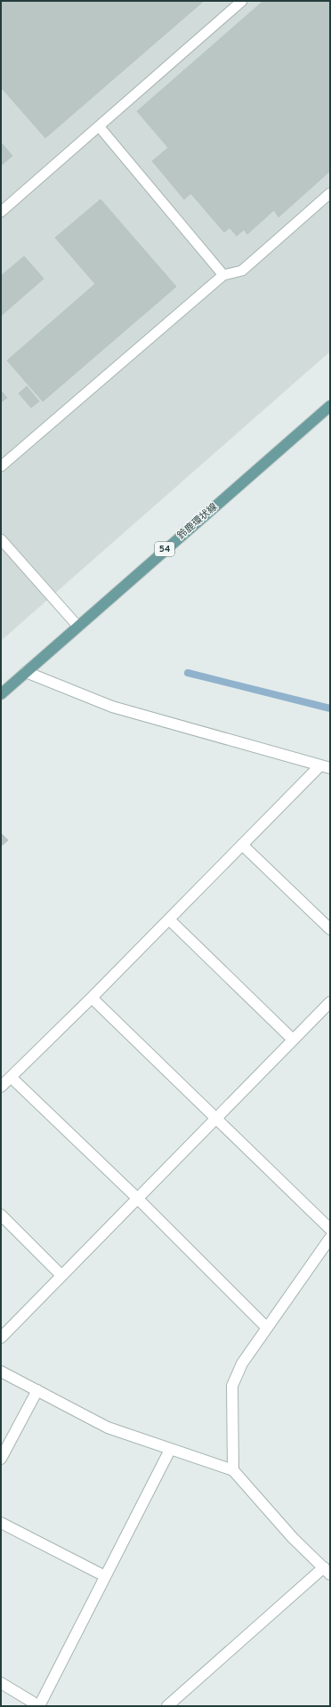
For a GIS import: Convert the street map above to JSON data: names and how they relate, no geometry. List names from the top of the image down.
{
  "streets": {
    "main road": ["鈴鹿環状線", "54"]
  }
}
